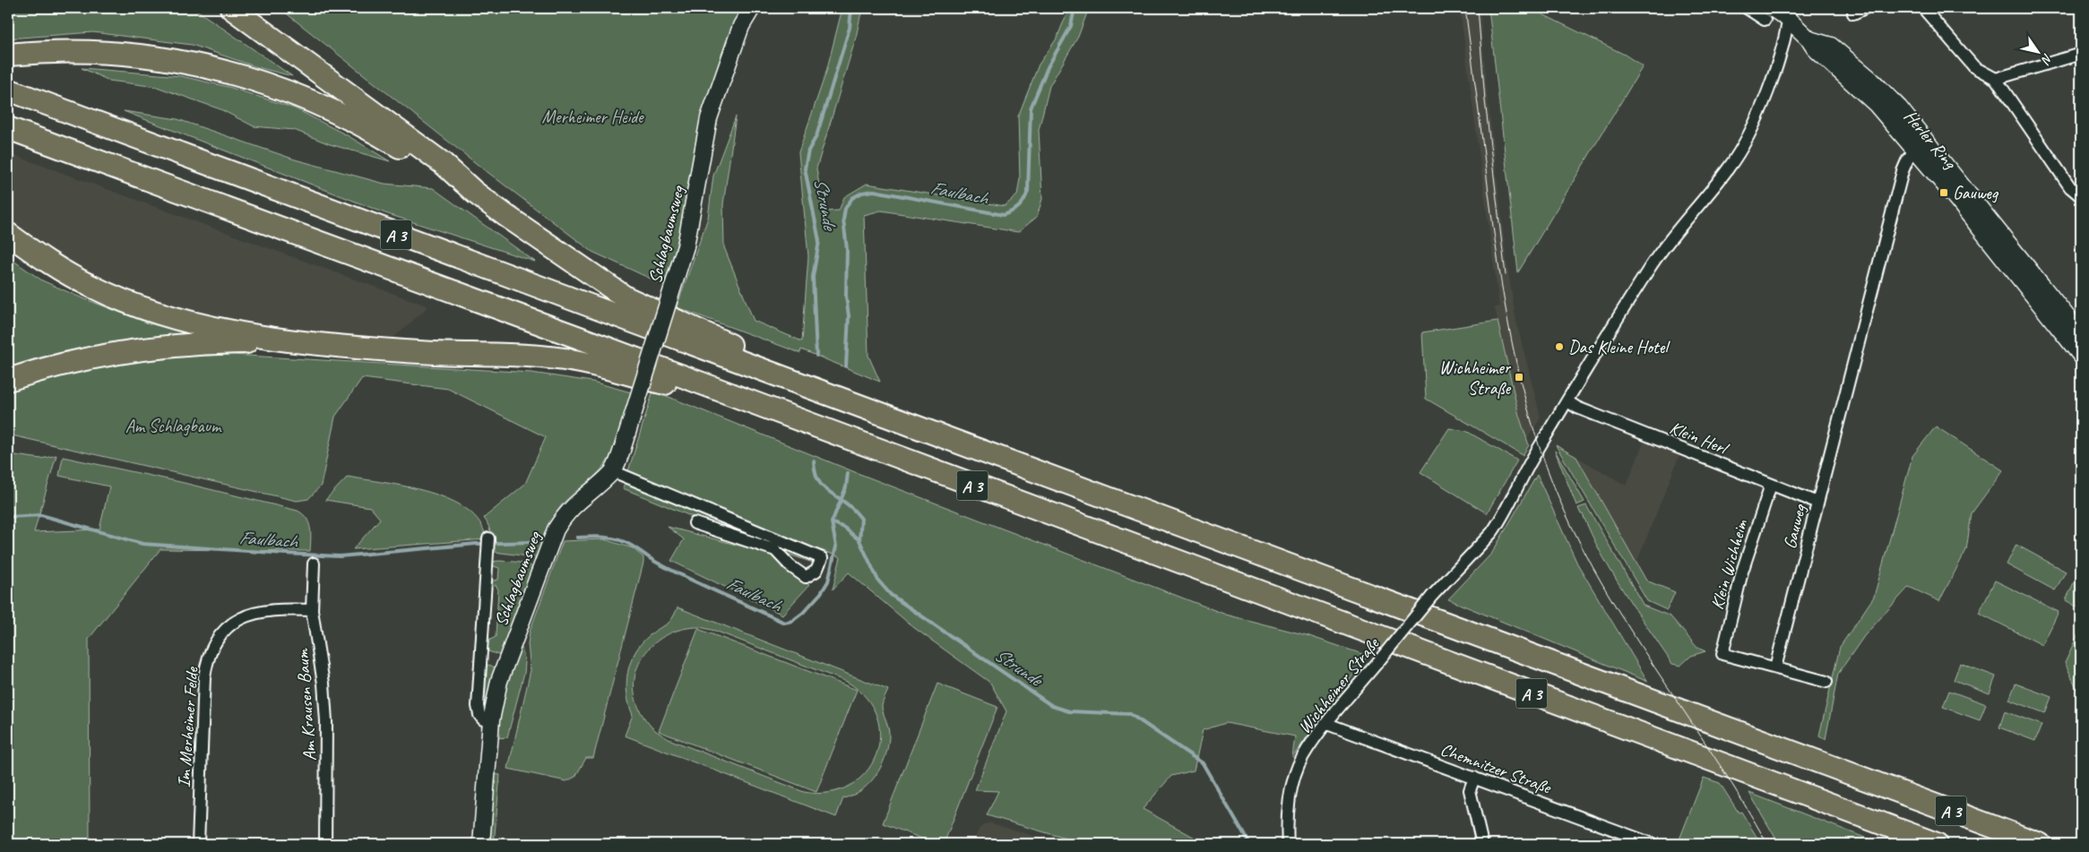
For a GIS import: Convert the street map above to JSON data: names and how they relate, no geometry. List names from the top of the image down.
{
  "streets": {
    "highway": ["A 3"],
    "main road": ["Herler Ring", "Schlagbaumsweg"],
    "street": [
      "Klein Herl",
      "Gauweg",
      "Klein Wichheim",
      "Wichheimer Straße",
      "Am Krausen Baum",
      "Im Merheimer Felde",
      "Chemnitzer Straße"
    ]
  },
  "crossings": [
    ["Herler Ring", "Gauweg"],
    ["Herler Ring", "Wichheimer Straße"],
    ["Klein Herl", "Gauweg"],
    ["Klein Herl", "Klein Wichheim"],
    ["Klein Herl", "Wichheimer Straße"],
    ["Gauweg", "Klein Wichheim"],
    ["Wichheimer Straße", "Chemnitzer Straße"],
    ["Am Krausen Baum", "Im Merheimer Felde"]
  ],
  "water": ["Faulbach", "Strunde"],
  "parks": ["Merheimer Heide", "Am Schlagbaum"],
  "places": {
    "transit": ["Gauweg", "Wichheimer Straße"],
    "other": ["Das Kleine Hotel"]
  },
  "north": "bottom right"
}
